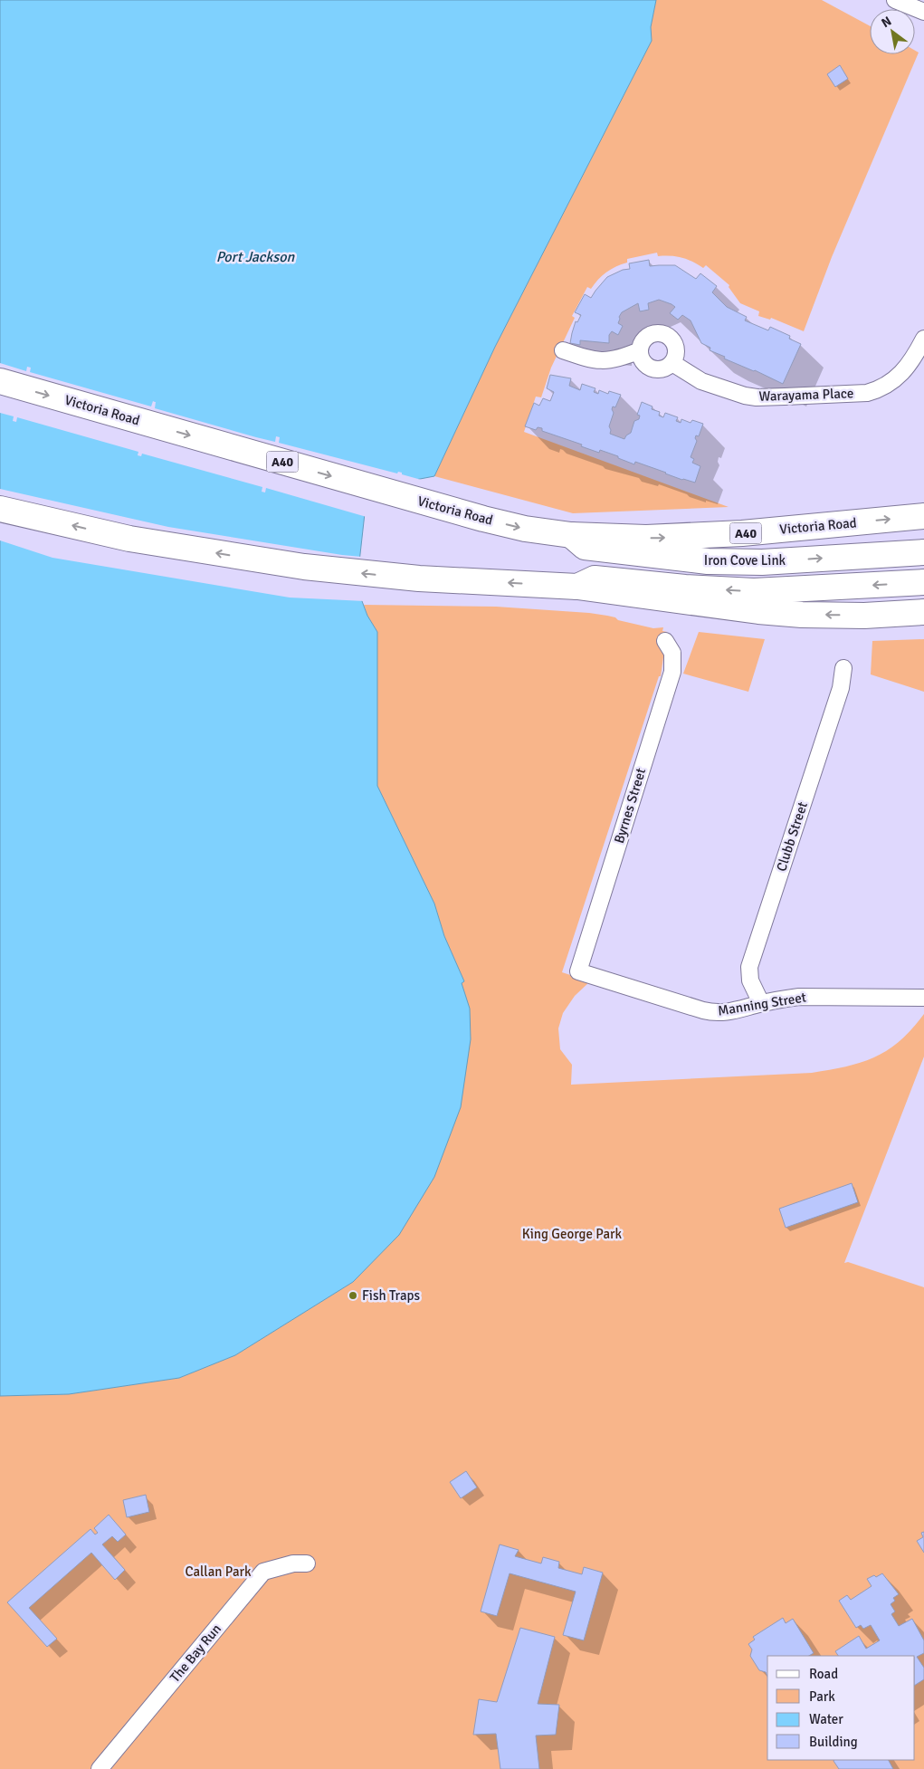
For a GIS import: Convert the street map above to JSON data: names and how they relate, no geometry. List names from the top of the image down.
{
  "streets": {
    "highway": ["Victoria Road", "A40", "Iron Cove Link"],
    "street": [
      "Warayama Place",
      "Byrnes Street",
      "Clubb Street",
      "Manning Street",
      "The Bay Run"
    ]
  },
  "crossings": [
    ["Victoria Road", "Iron Cove Link"],
    ["Byrnes Street", "Manning Street"],
    ["Clubb Street", "Manning Street"]
  ],
  "water": ["Port Jackson"],
  "parks": ["King George Park", "Callan Park"],
  "places": ["Fish Traps"],
  "legend": [
    "Road",
    "Park",
    "Water",
    "Building"
  ],
  "north": "top left"
}
